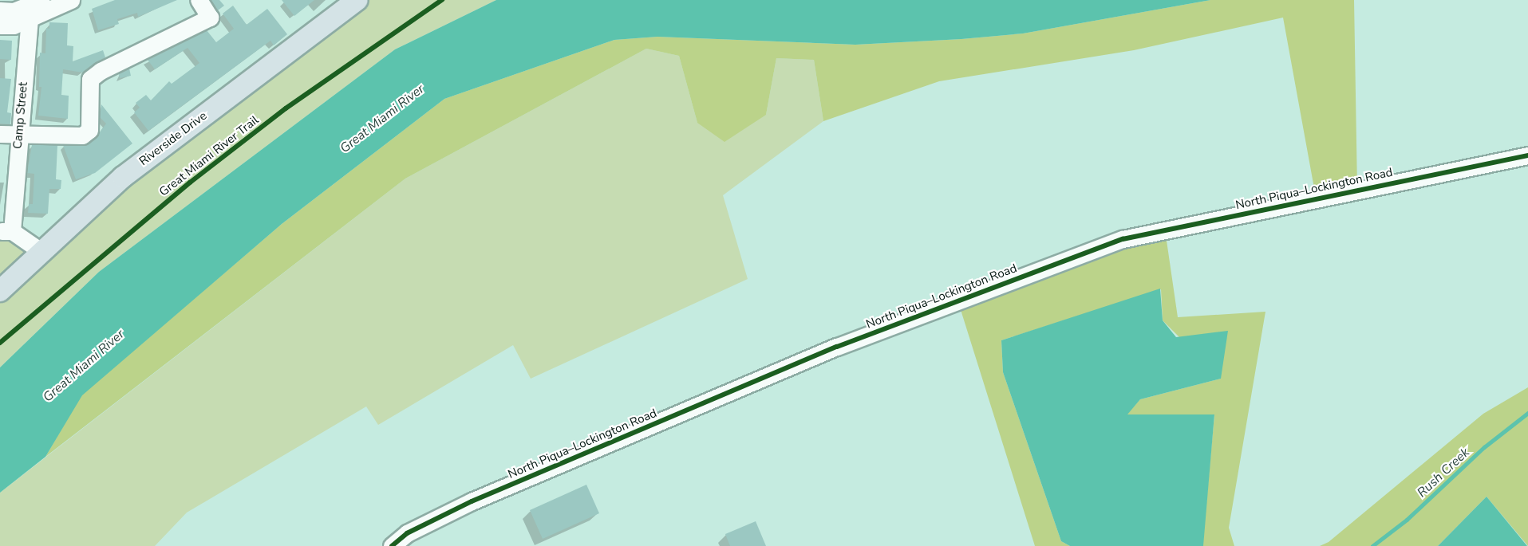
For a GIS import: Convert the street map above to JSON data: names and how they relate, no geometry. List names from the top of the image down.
{
  "streets": {
    "main road": ["Riverside Drive"],
    "street": ["Camp Street", "North Piqua–Lockington Road"],
    "cycle path": ["Great Miami River Trail"]
  },
  "water": ["Great Miami River", "Rush Creek"]
}
